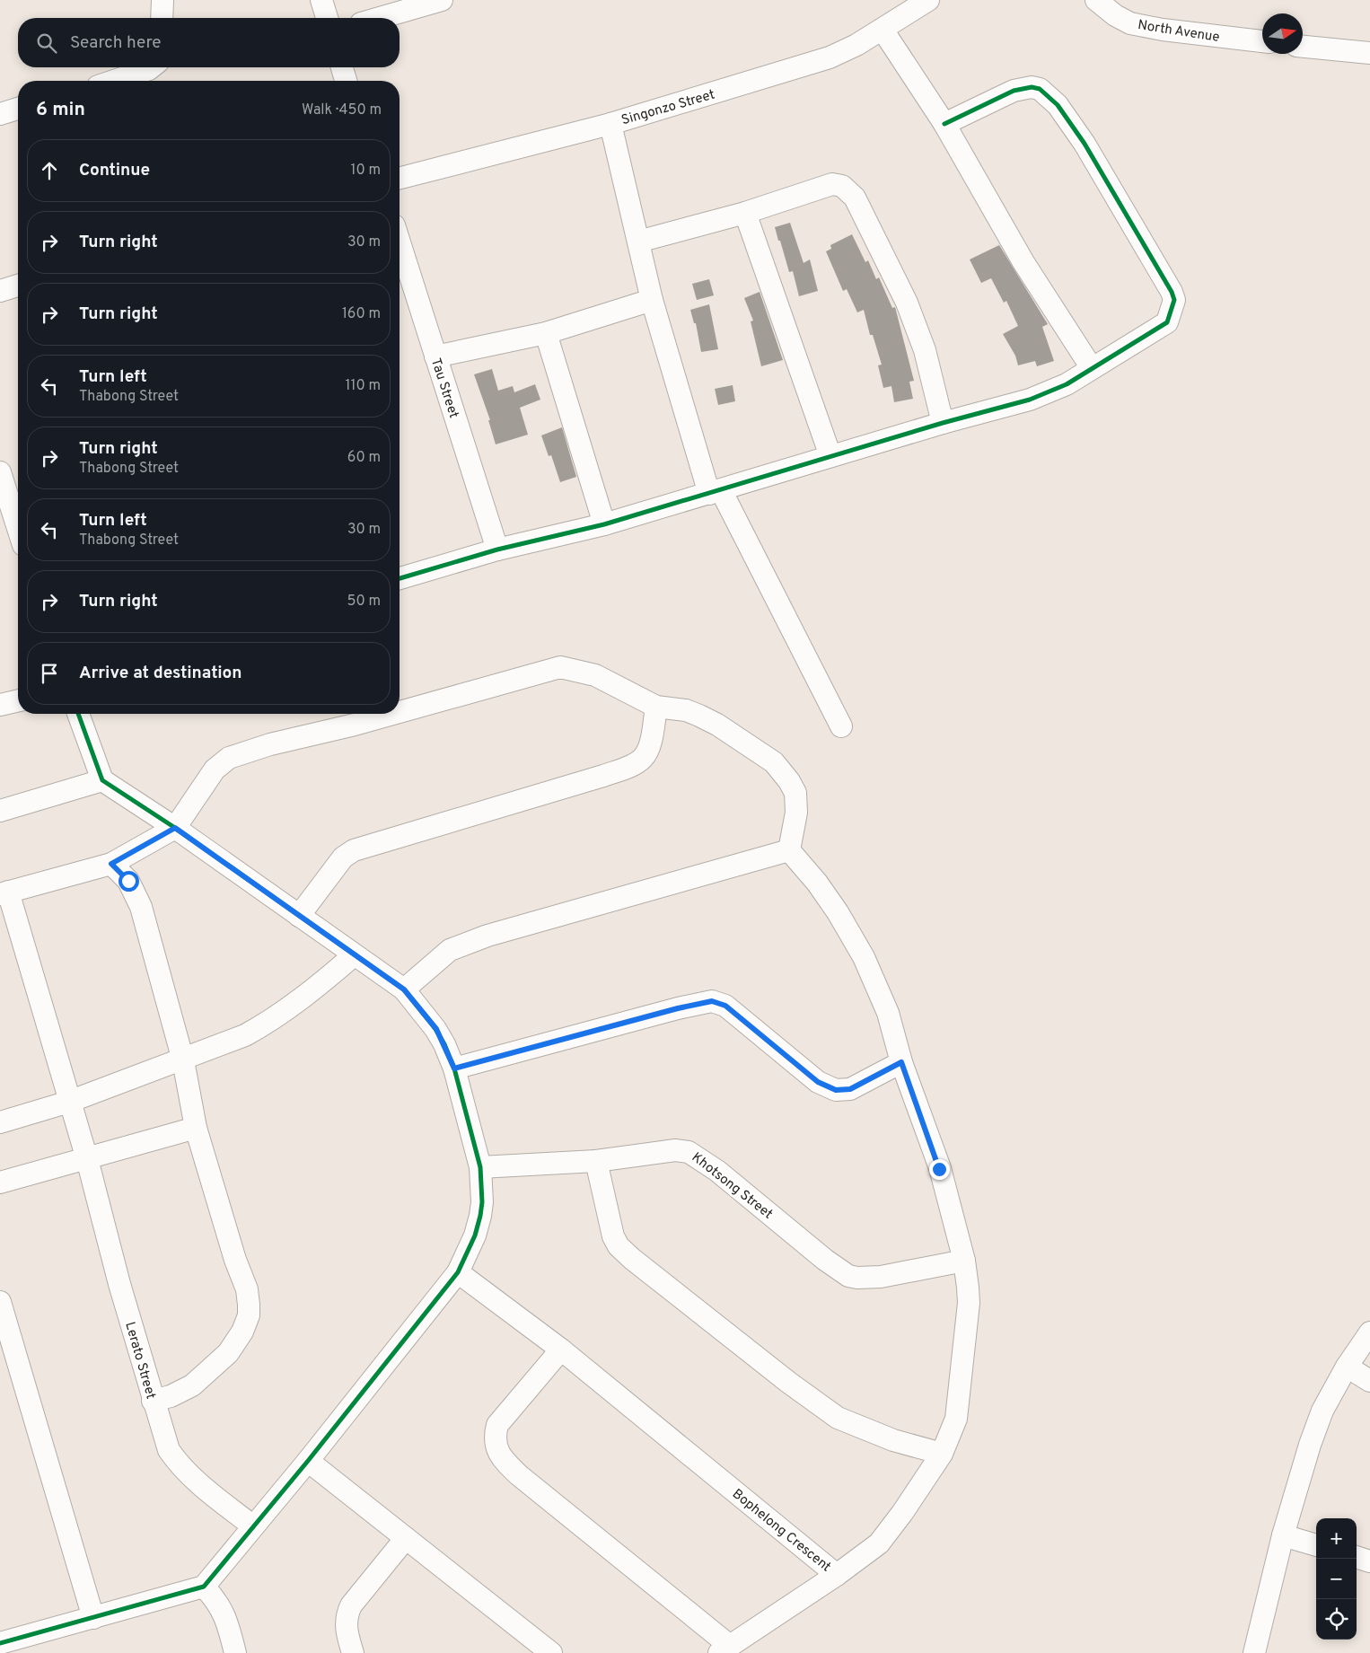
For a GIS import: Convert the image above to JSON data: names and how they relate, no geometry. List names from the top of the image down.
{
  "streets": {
    "street": [
      "North Avenue",
      "Singonzo Street",
      "Tau Street",
      "Khotsong Street",
      "Lerato Street",
      "Bophelong Crescent"
    ]
  },
  "crossings": [
    ["Khotsong Street", "Bophelong Crescent"]
  ],
  "north": "right",
  "page": {
    "search": "Search here",
    "heading": ["6 min", "Walk · 450 m"],
    "list": [
      ["Continue", "10 m"],
      ["Turn right", "30 m"],
      ["Turn right", "160 m"],
      ["Turn left", "Thabong Street", "110 m"],
      ["Turn right", "Thabong Street", "60 m"],
      ["Turn left", "Thabong Street", "30 m"],
      ["Turn right", "50 m"],
      "Arrive at destination"
    ],
    "map_buttons": ["+", "−"]
  }
}
